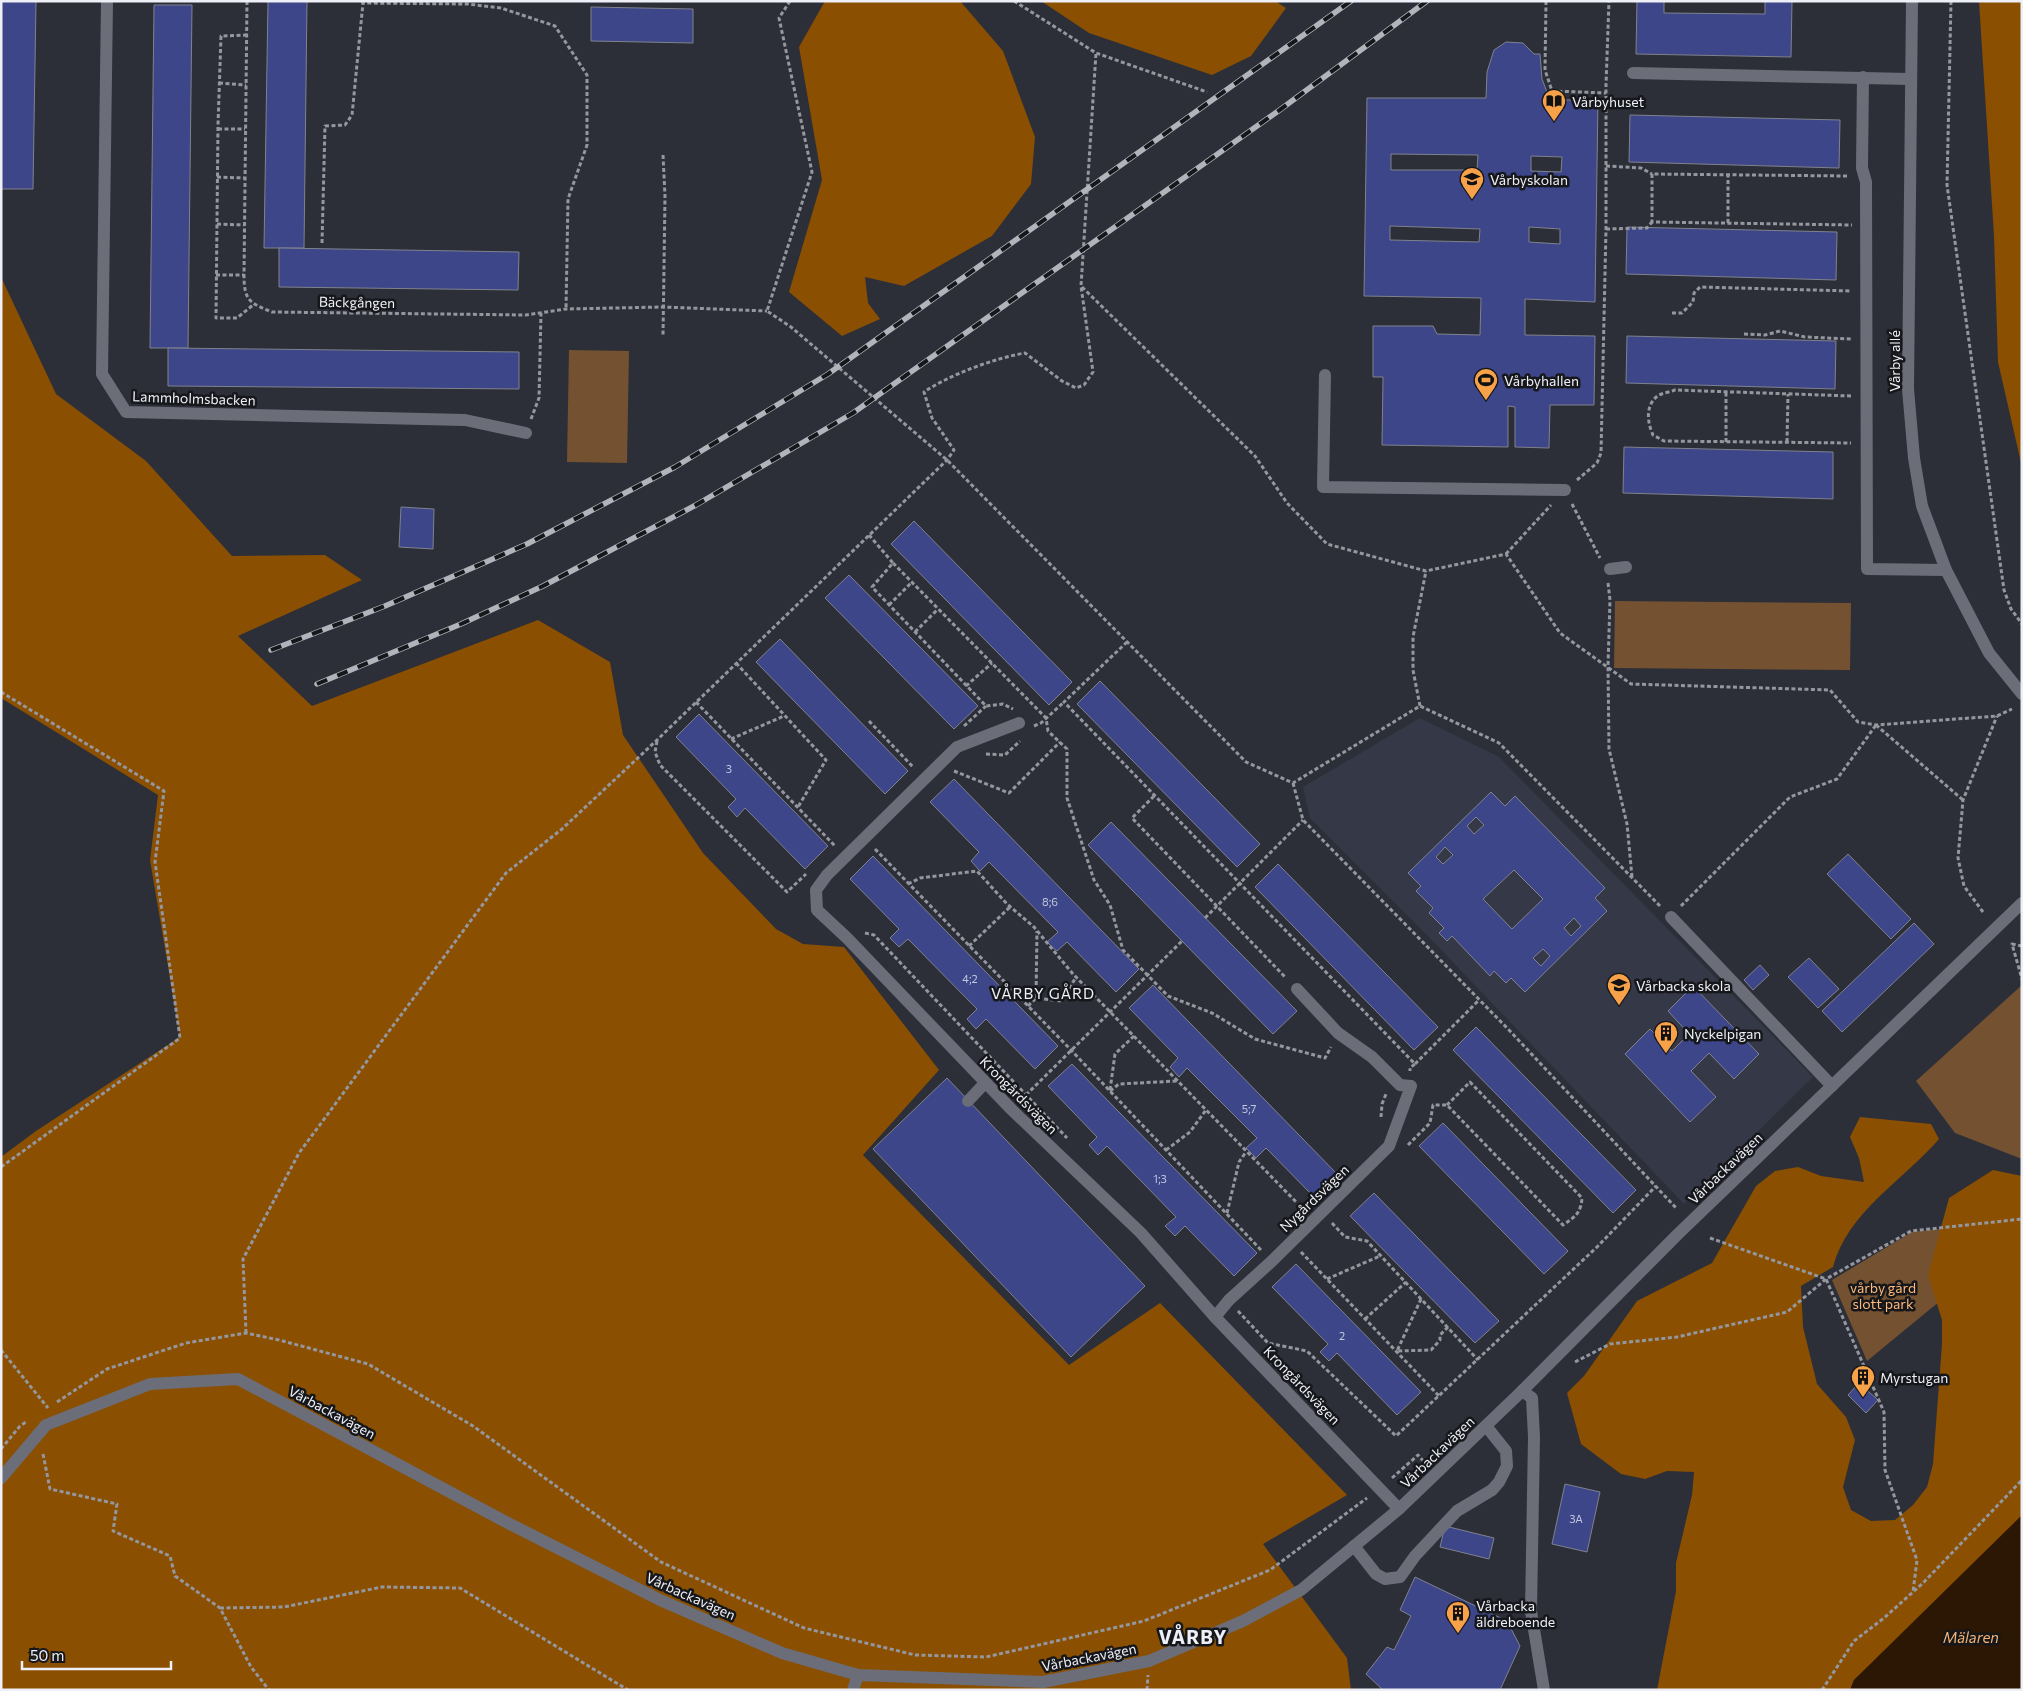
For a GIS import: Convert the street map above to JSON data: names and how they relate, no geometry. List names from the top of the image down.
{
  "streets": {
    "street": [
      "Vårby allé",
      "Lammholmsbacken",
      "Krongårdsvägen",
      "Vårbackavägen",
      "Nygårdsvägen"
    ],
    "path": ["Bäckgången"]
  },
  "crossings": [
    ["Krongårdsvägen", "Vårbackavägen"],
    ["Krongårdsvägen", "Nygårdsvägen"]
  ],
  "districts": ["VÅRBY GÅRD", "VÅRBY"],
  "water": ["Mälaren"],
  "parks": ["vårby gård slott park"],
  "places": {
    "library": ["Vårbyhuset"],
    "school or university": ["Vårbyskolan", "Vårbacka skola"],
    "sports": ["Vårbyhallen"],
    "building": ["Nyckelpigan", "Myrstugan", "Vårbacka äldreboende"]
  },
  "house_numbers": [
    "3",
    "8;6",
    "4;2",
    "5;7",
    "1;3",
    "2",
    "3A"
  ],
  "scale_bar": "50 m"
}
